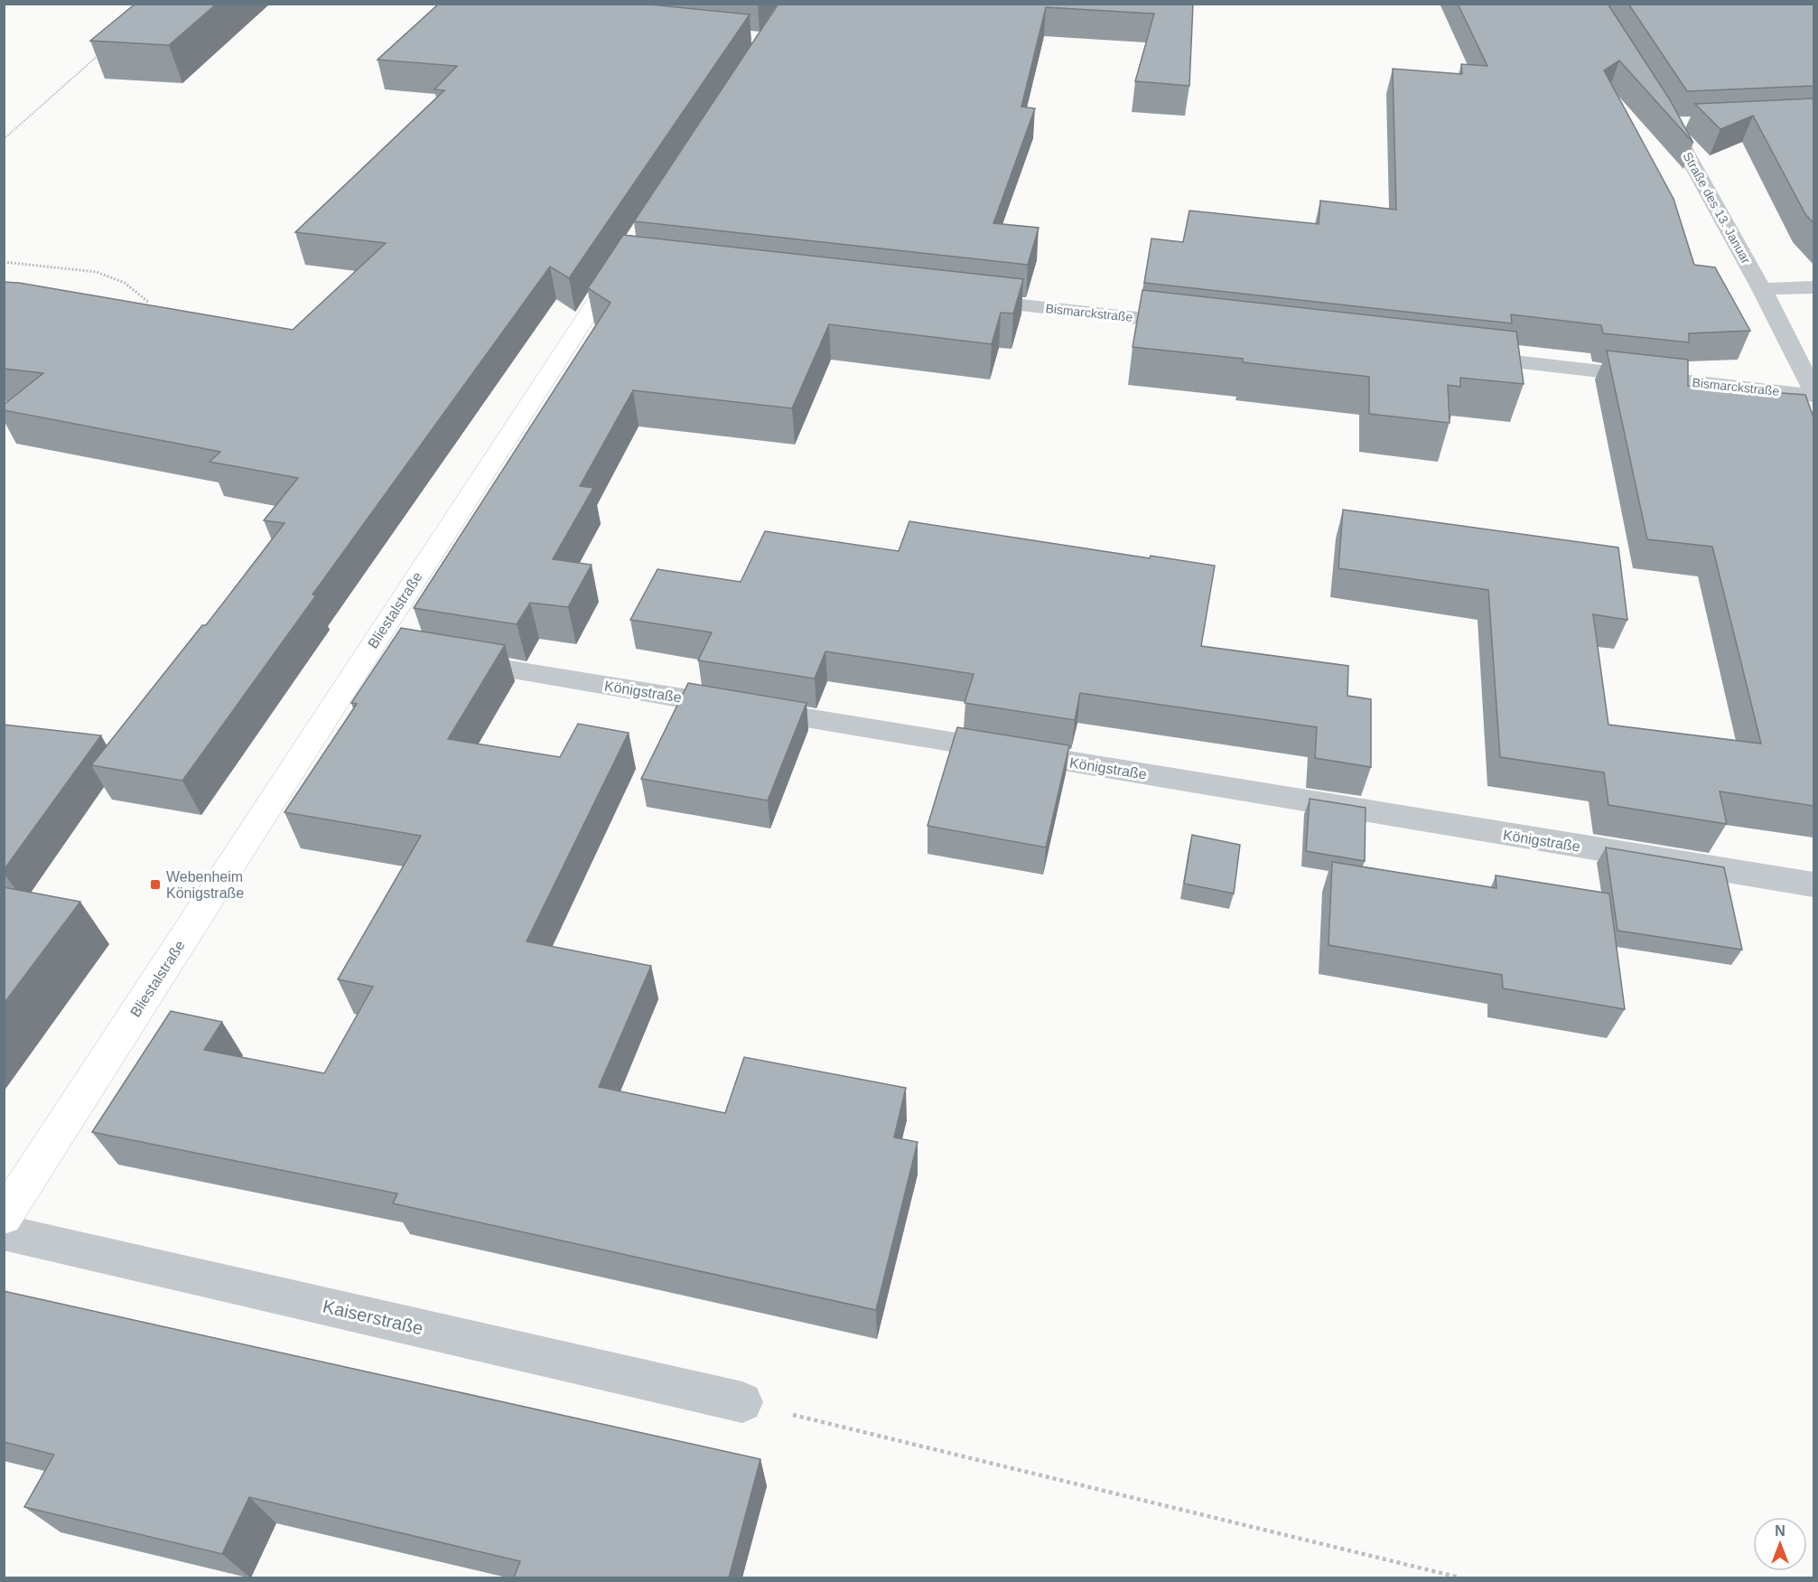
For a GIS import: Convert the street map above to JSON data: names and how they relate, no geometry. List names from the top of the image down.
{
  "streets": {
    "main road": ["Bliestalstraße"],
    "street": [
      "Straße des 13. Januar",
      "Bismarckstraße",
      "Königstraße",
      "Kaiserstraße"
    ]
  },
  "places": {
    "transit": ["Webenheim Königstraße"]
  },
  "north": "top"
}
